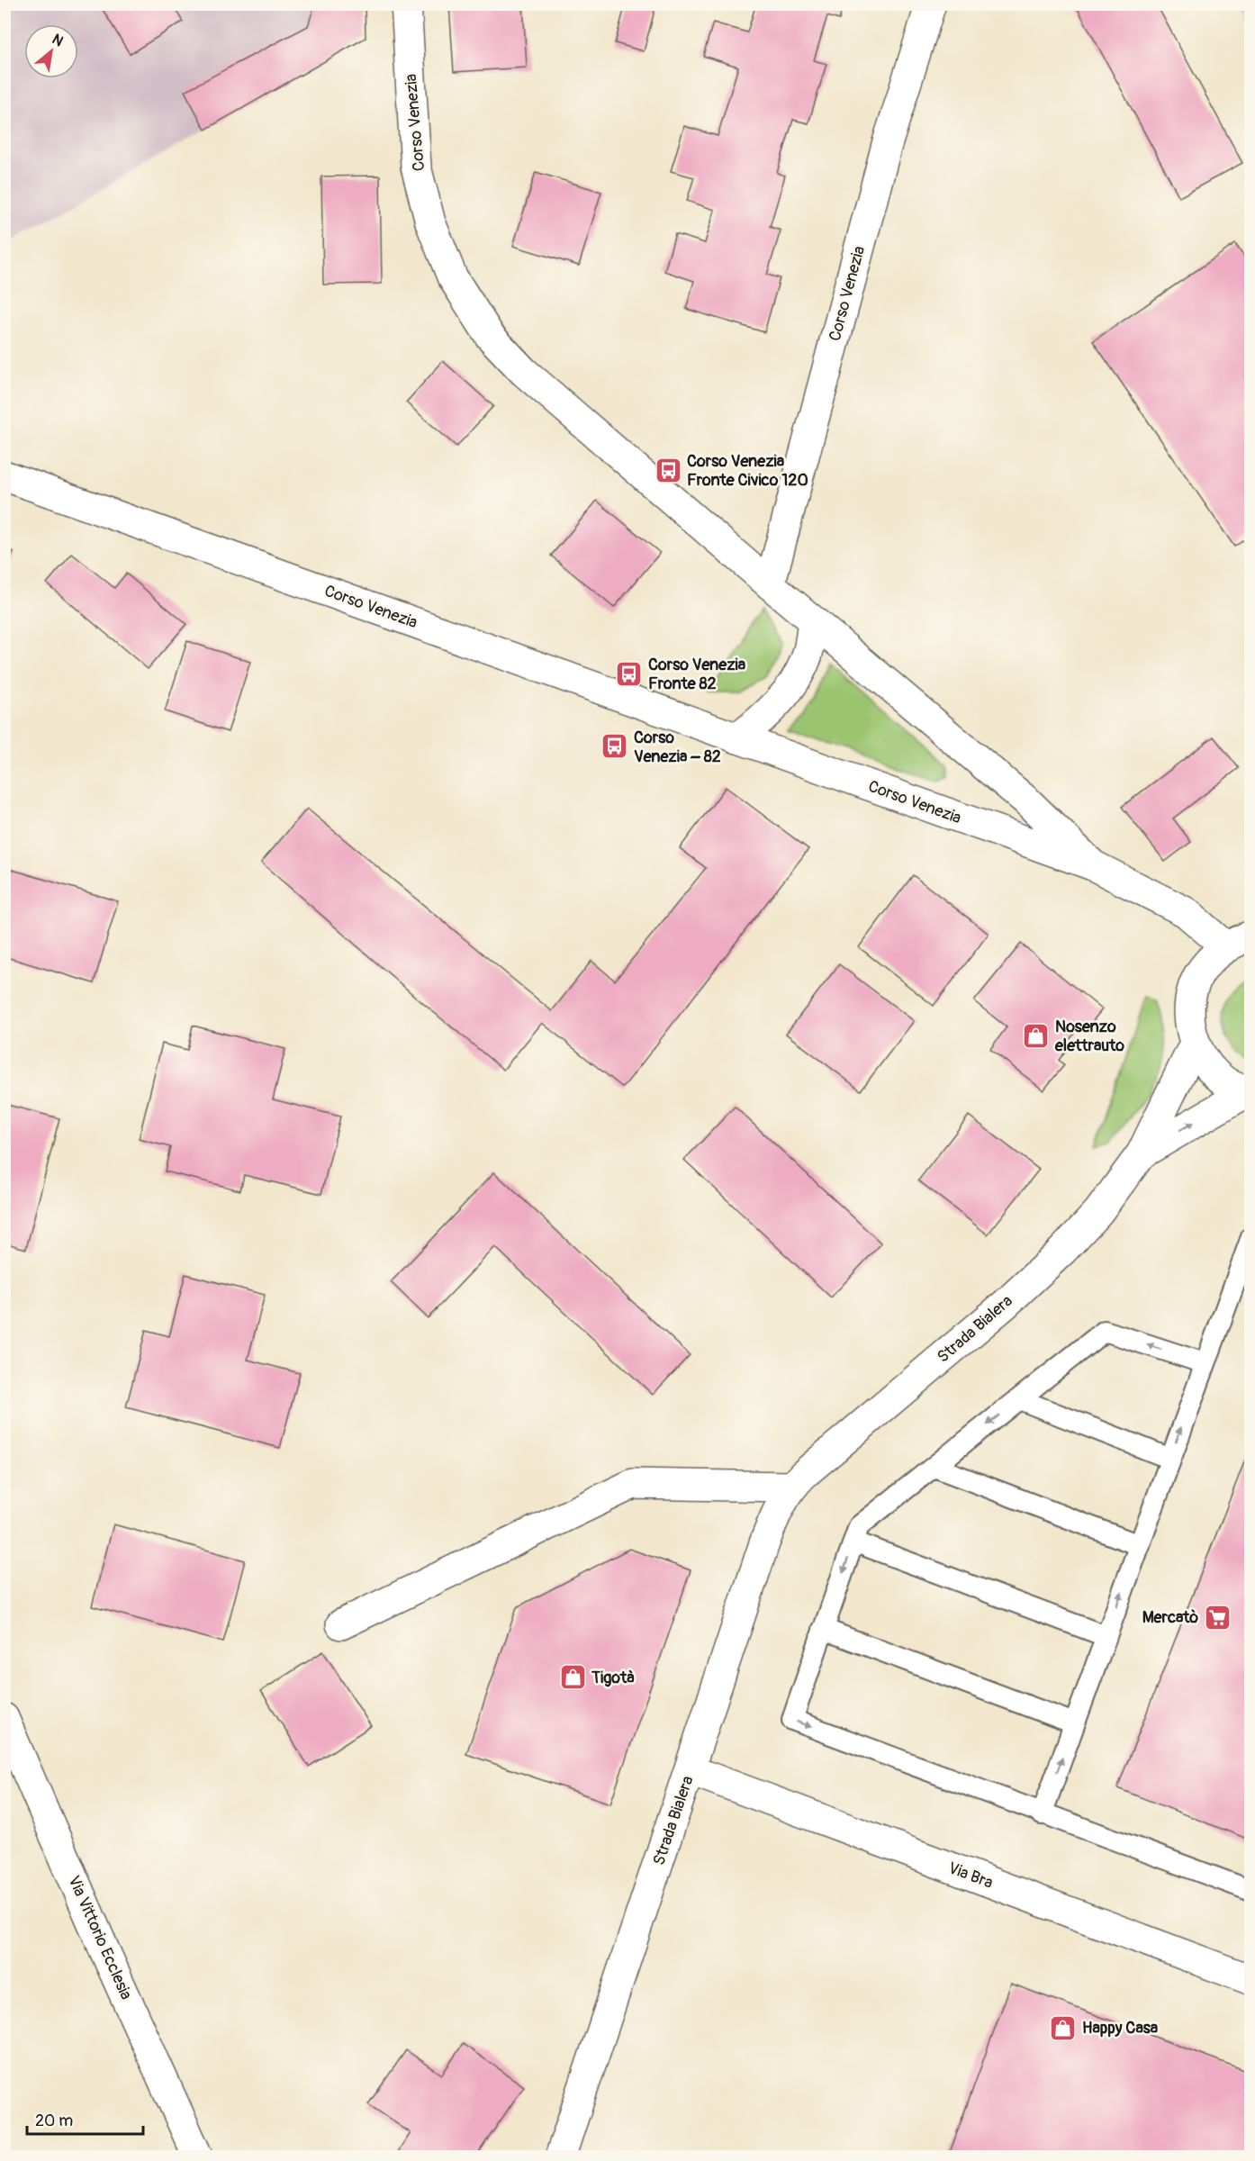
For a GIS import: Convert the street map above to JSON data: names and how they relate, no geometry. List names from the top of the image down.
{
  "streets": {
    "street": [
      "Corso Venezia",
      "Strada Bialera",
      "Via Bra",
      "Via Vittorio Ecclesia"
    ]
  },
  "crossings": [
    ["Strada Bialera", "Via Bra"]
  ],
  "places": {
    "bus stop": ["Corso Venezia Fronte Civico 120", "Corso Venezia Fronte 82", "Corso Venezia – 82"],
    "shop": ["Nosenzo elettrauto", "Tigotà", "Happy Casa"],
    "supermarket": ["Mercatò"]
  },
  "scale_bar": "20 m",
  "north": "top right"
}
